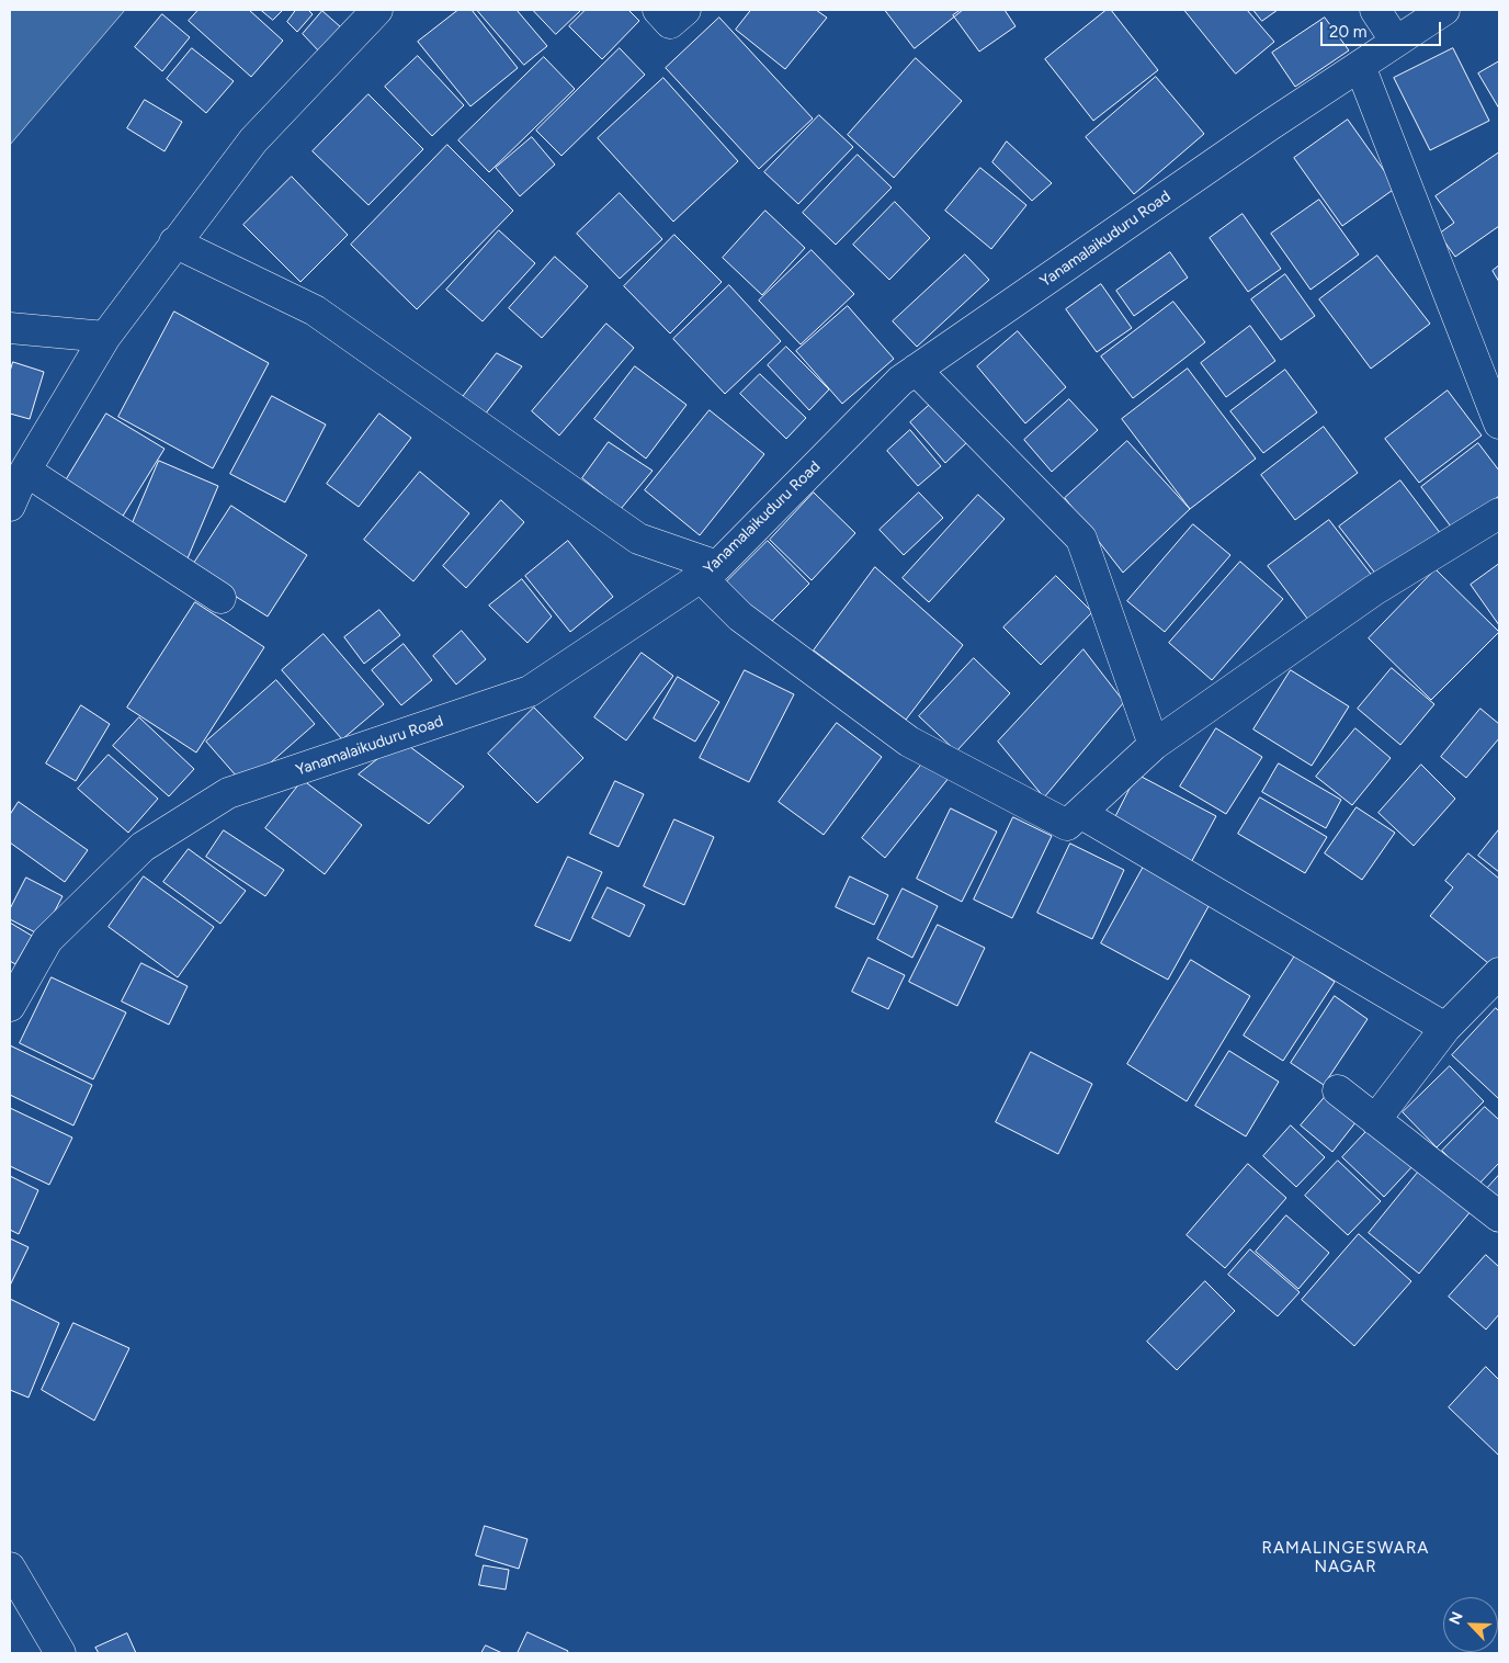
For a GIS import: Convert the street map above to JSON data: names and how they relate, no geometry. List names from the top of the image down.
{
  "streets": {
    "street": ["Yanamalaikuduru Road"]
  },
  "districts": ["RAMALINGESWARA NAGAR"],
  "scale_bar": "20 m",
  "north": "top left"
}
